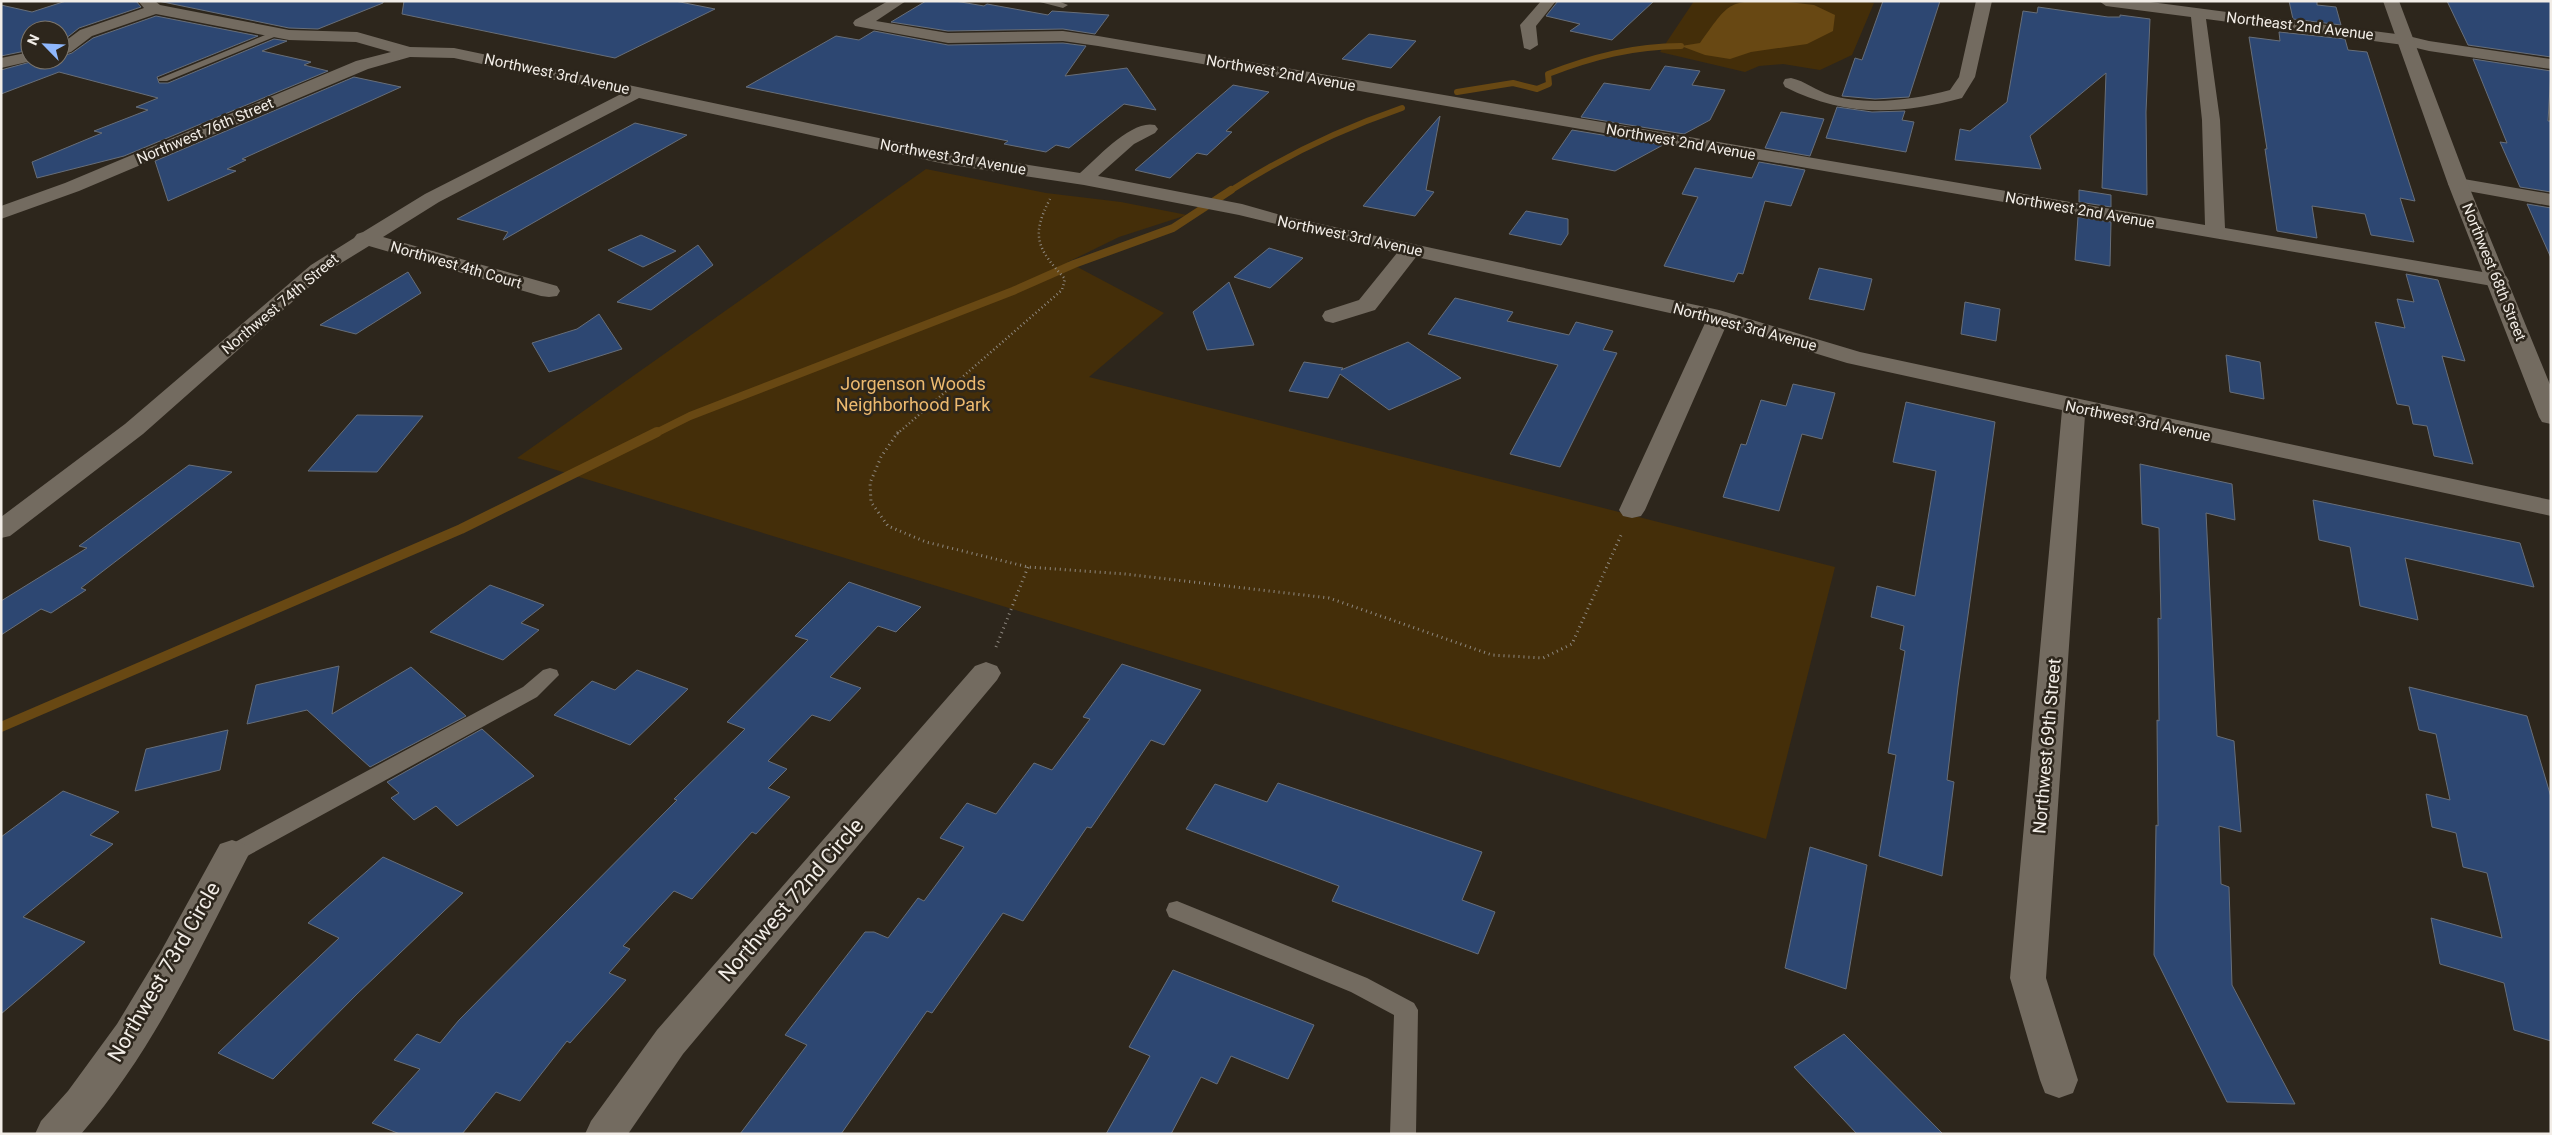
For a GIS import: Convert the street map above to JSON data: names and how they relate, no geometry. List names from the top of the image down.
{
  "streets": {
    "street": [
      "Northeast 2nd Avenue",
      "Northwest 2nd Avenue",
      "Northwest 3rd Avenue",
      "Northwest 76th Street",
      "Northwest 4th Court",
      "Northwest 68th Street",
      "Northwest 74th Street",
      "Northwest 69th Street",
      "Northwest 72nd Circle",
      "Northwest 73rd Circle"
    ]
  },
  "crossings": [
    ["Northeast 2nd Avenue", "Northwest 68th Street"],
    ["Northwest 2nd Avenue", "Northwest 68th Street"],
    ["Northwest 3rd Avenue", "Northwest 76th Street"],
    ["Northwest 3rd Avenue", "Northwest 74th Street"],
    ["Northwest 3rd Avenue", "Northwest 69th Street"],
    ["Northwest 4th Court", "Northwest 74th Street"]
  ],
  "parks": ["Jorgenson Woods Neighborhood Park"],
  "north": "top left"
}
